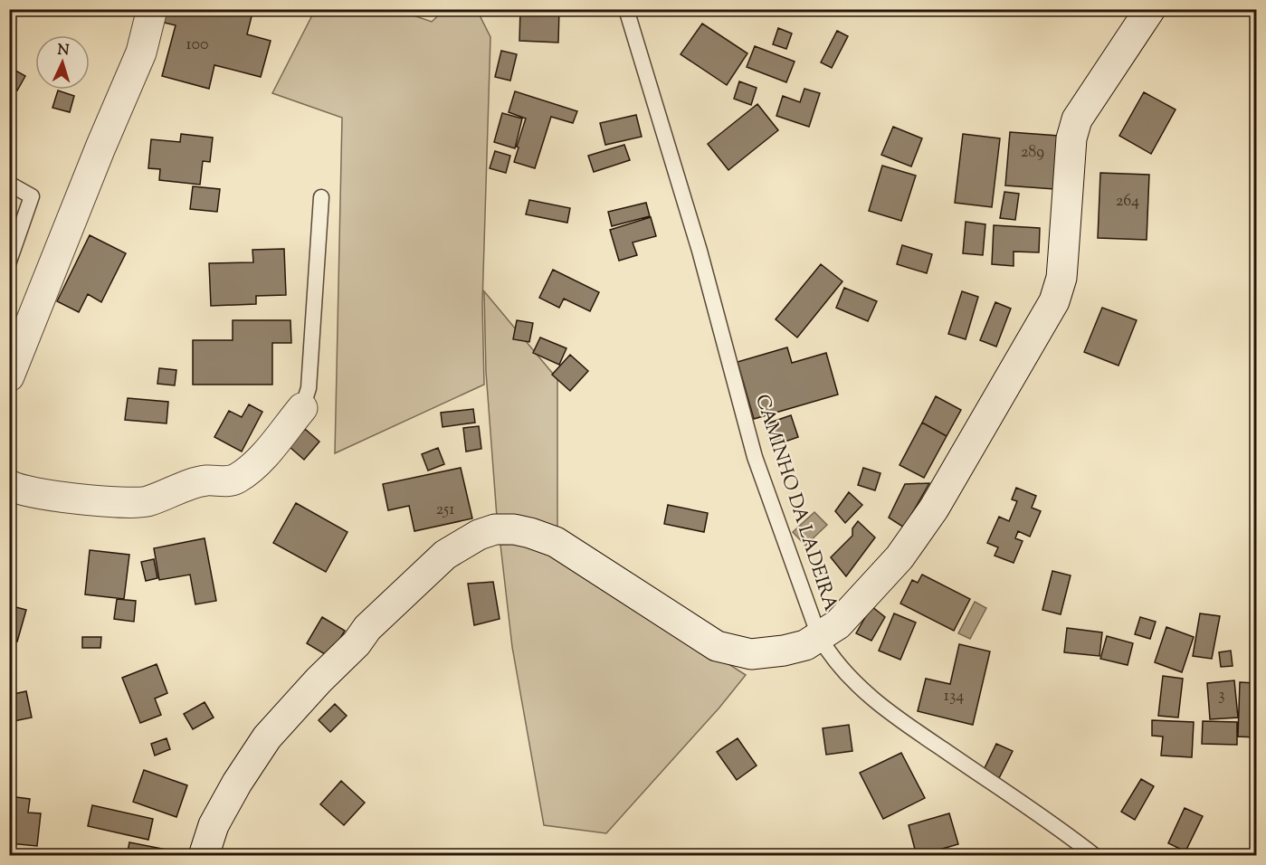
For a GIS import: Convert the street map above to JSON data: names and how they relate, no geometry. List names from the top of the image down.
{
  "streets": {
    "lane": ["CAMINHO DA LADEIRA"]
  },
  "house_numbers": [
    "100",
    "289",
    "264",
    "251",
    "3",
    "134"
  ],
  "north": "top"
}
